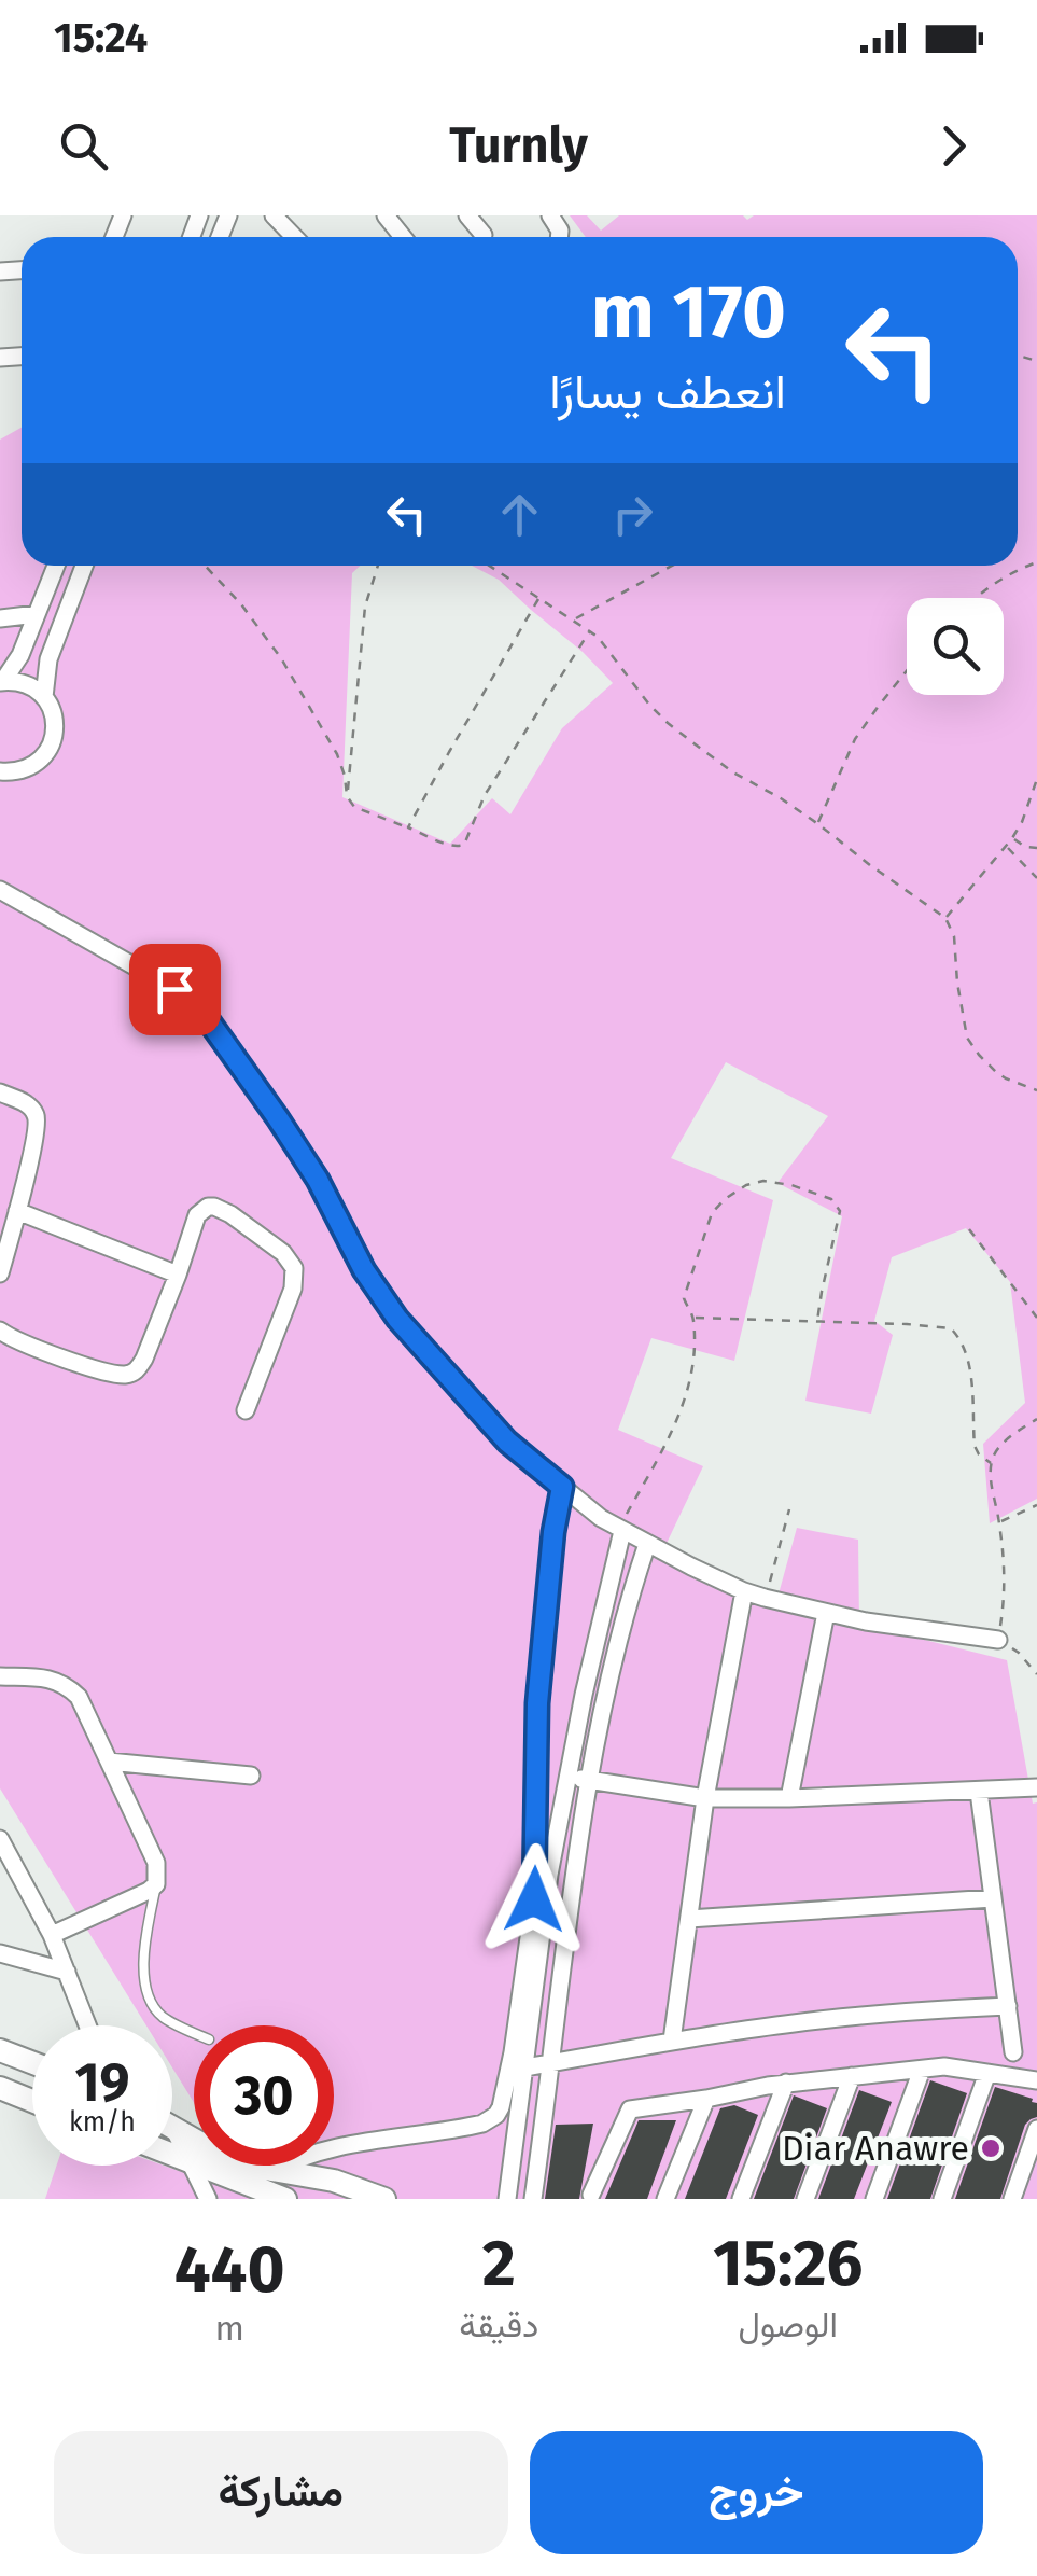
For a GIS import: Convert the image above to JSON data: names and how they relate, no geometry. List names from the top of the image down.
{
  "places": ["Diar Anawre"],
  "page": {
    "status": "15:24",
    "header": "Turnly",
    "turn": ["170 m", "انعطف يسارًا"],
    "speed": "19 km/h",
    "limit": "30",
    "eta": [
      "15:26",
      "الوصول",
      "2",
      "دقيقة",
      "440",
      "m"
    ],
    "buttons": ["خروج", "مشاركة"]
  }
}
